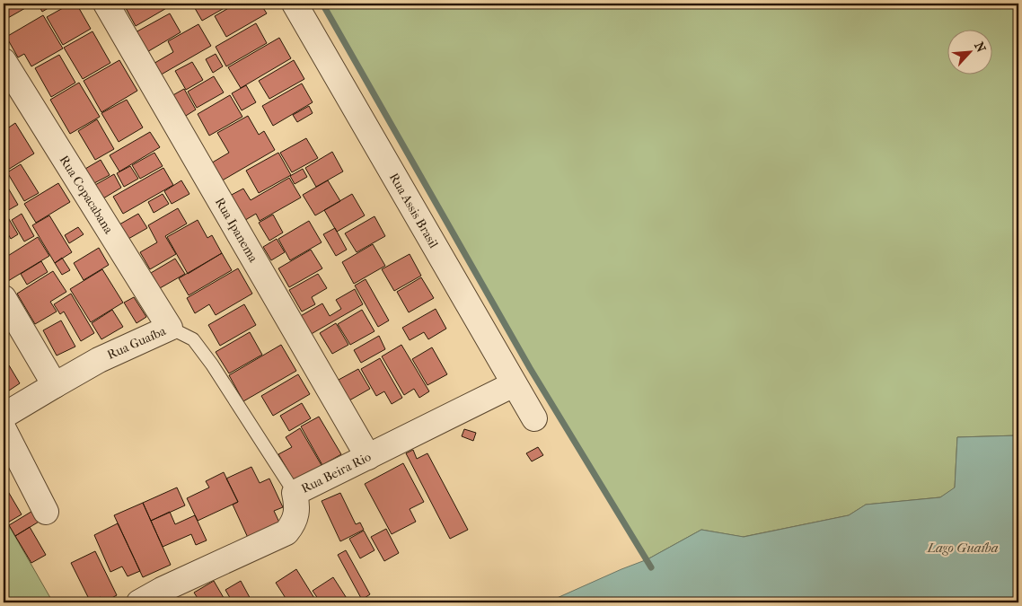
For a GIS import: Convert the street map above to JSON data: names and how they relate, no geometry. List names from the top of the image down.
{
  "streets": {
    "street": [
      "Rua Copacabana",
      "Rua Assis Brasil",
      "Rua Ipanema",
      "Rua Guaíba",
      "Rua Beira Rio"
    ]
  },
  "crossings": [
    ["Rua Copacabana", "Rua Guaíba"],
    ["Rua Assis Brasil", "Rua Beira Rio"],
    ["Rua Ipanema", "Rua Beira Rio"],
    ["Rua Guaíba", "Rua Beira Rio"]
  ],
  "water": ["Lago Guaíba"],
  "north": "top right"
}
